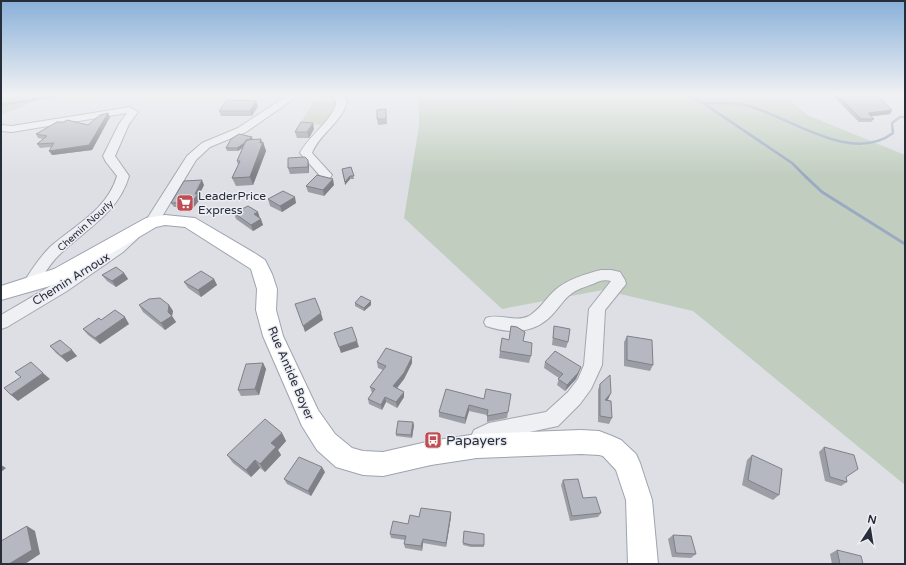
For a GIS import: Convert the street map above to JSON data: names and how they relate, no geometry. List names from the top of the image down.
{
  "streets": {
    "main road": ["Rue Antide Boyer"],
    "street": ["Chemin Nourly", "Chemin Arnoux"]
  },
  "crossings": [
    ["Chemin Nourly", "Rue Antide Boyer"],
    ["Chemin Arnoux", "Rue Antide Boyer"]
  ],
  "places": {
    "supermarket": ["LeaderPrice Express"],
    "bus stop": ["Papayers"]
  },
  "north": "top"
}
